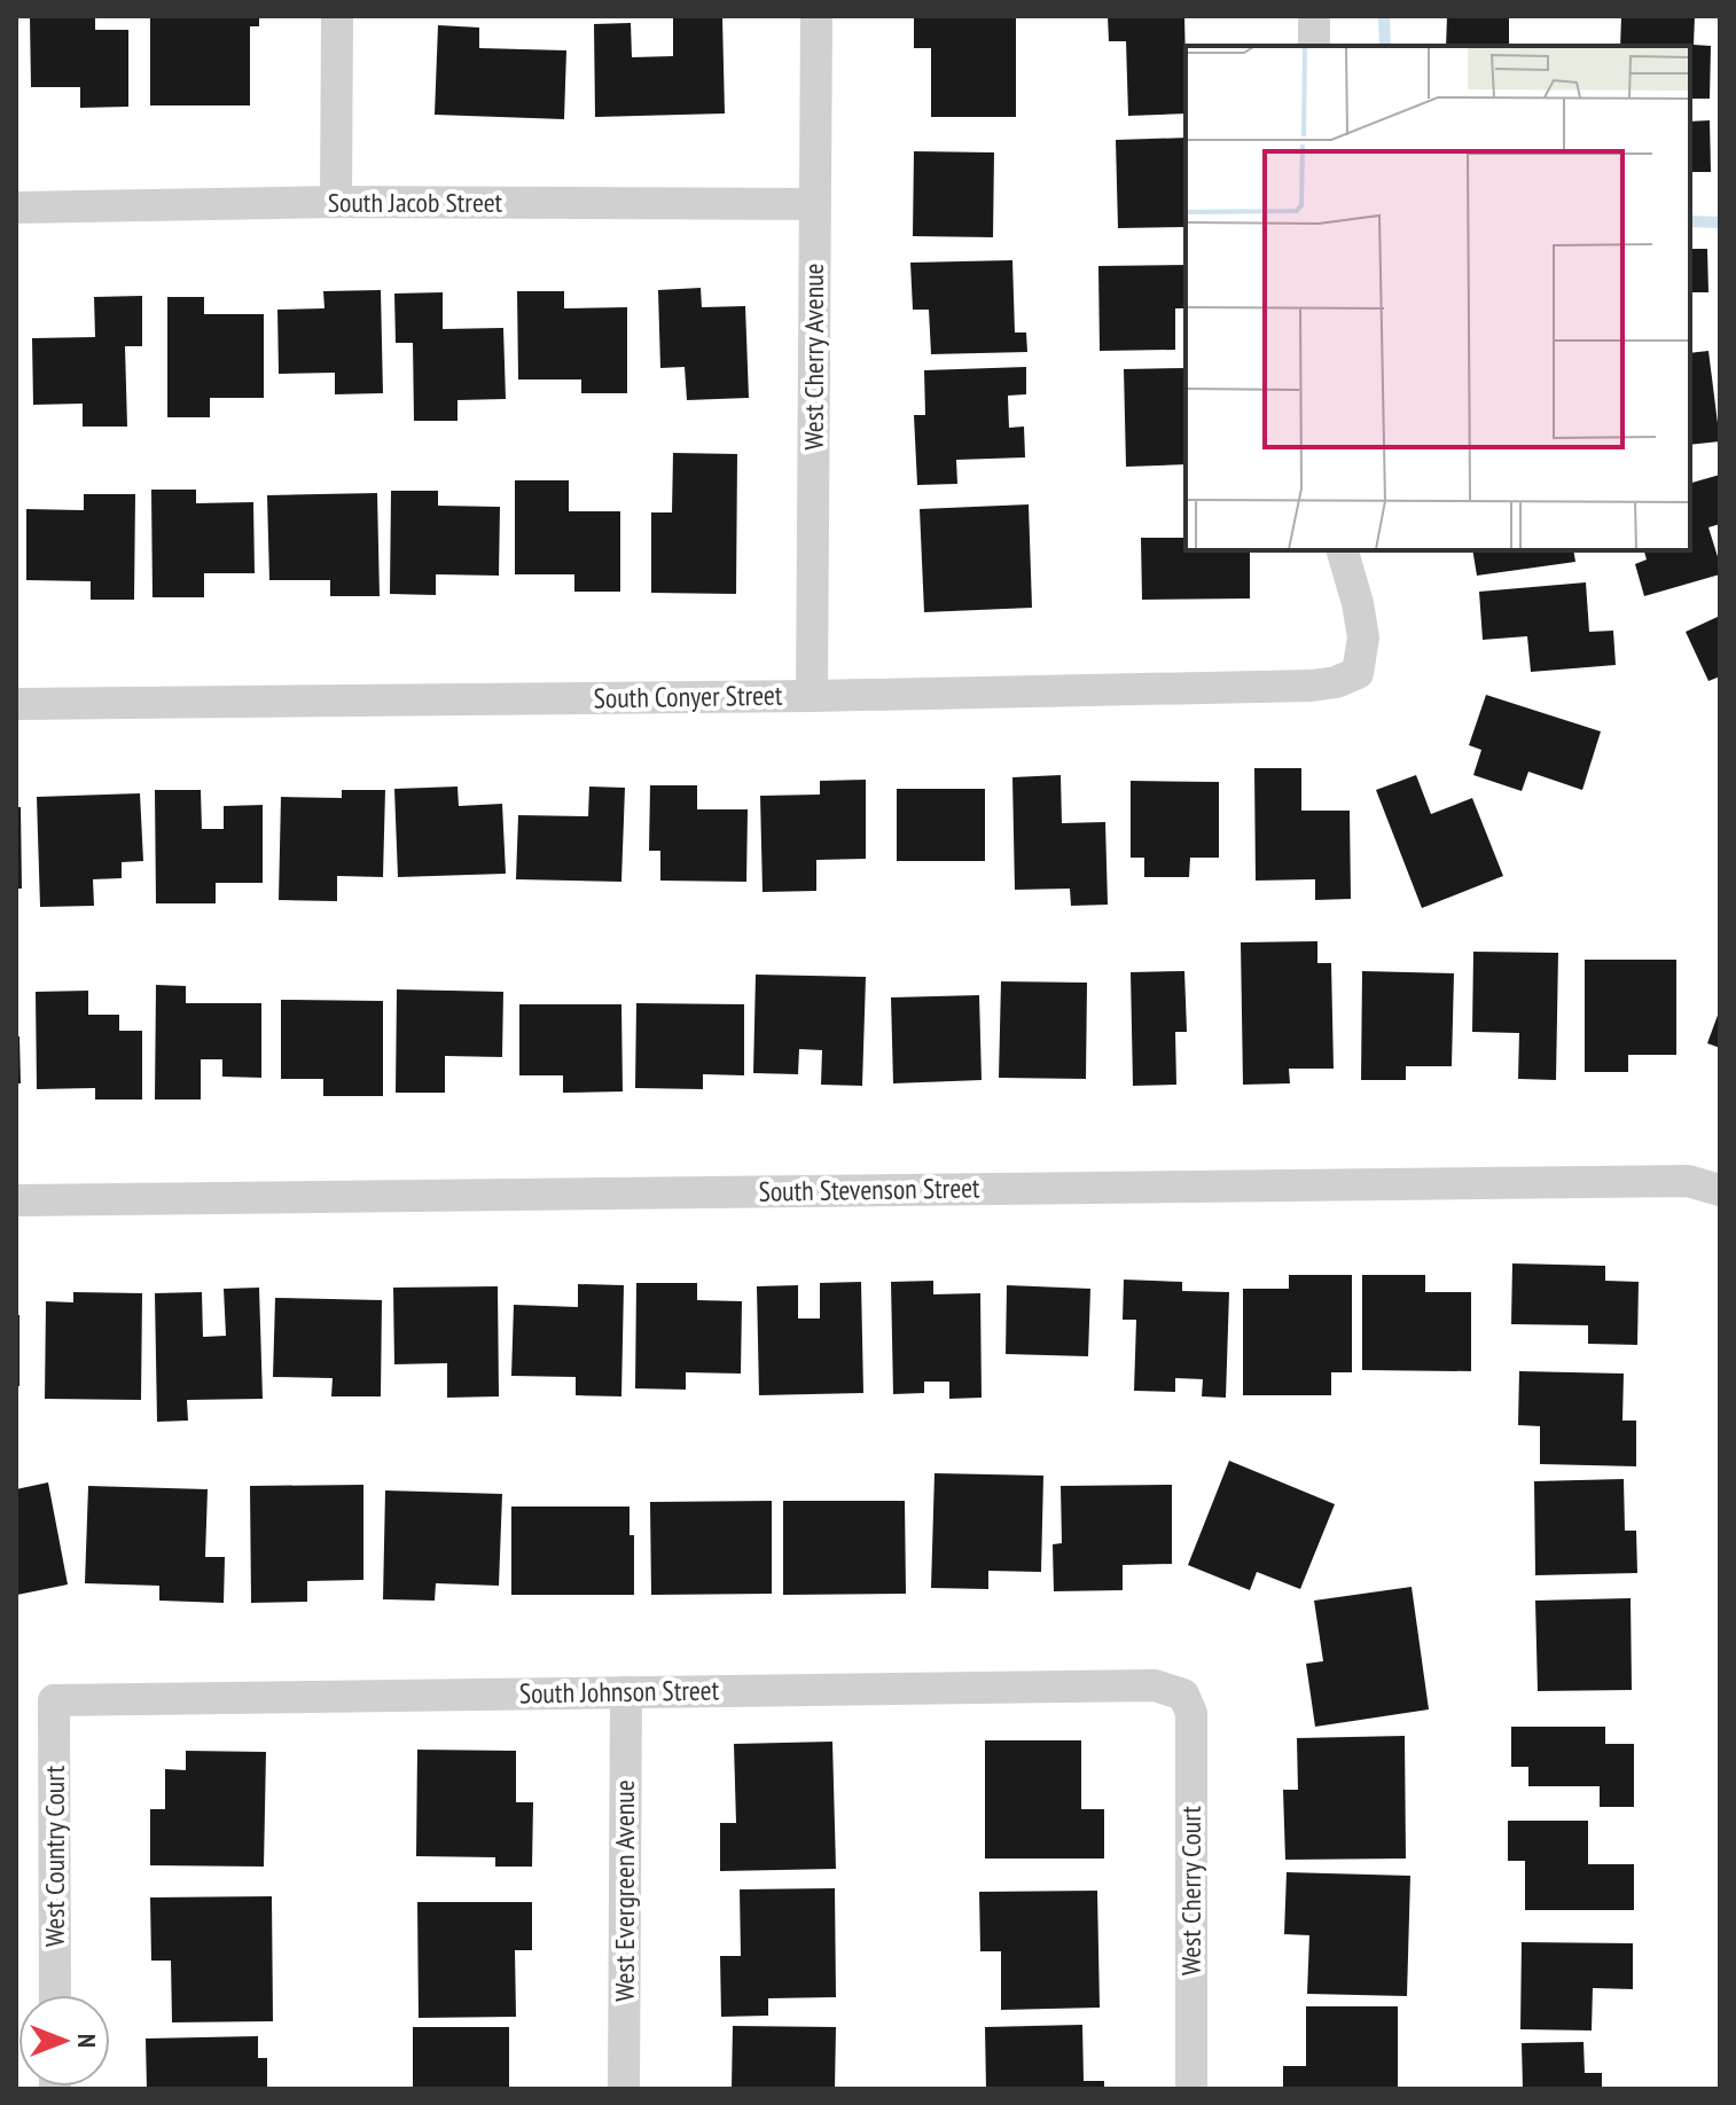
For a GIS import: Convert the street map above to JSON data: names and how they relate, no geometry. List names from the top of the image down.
{
  "streets": {
    "street": [
      "South Jacob Street",
      "West Cherry Avenue",
      "South Conyer Street",
      "South Stevenson Street",
      "South Johnson Street",
      "West Country Court",
      "West Evergreen Avenue",
      "West Cherry Court"
    ]
  },
  "crossings": [
    ["South Jacob Street", "West Cherry Avenue"],
    ["West Cherry Avenue", "South Conyer Street"],
    ["South Johnson Street", "West Country Court"],
    ["South Johnson Street", "West Evergreen Avenue"],
    ["South Johnson Street", "West Cherry Court"]
  ],
  "north": "right"
}
